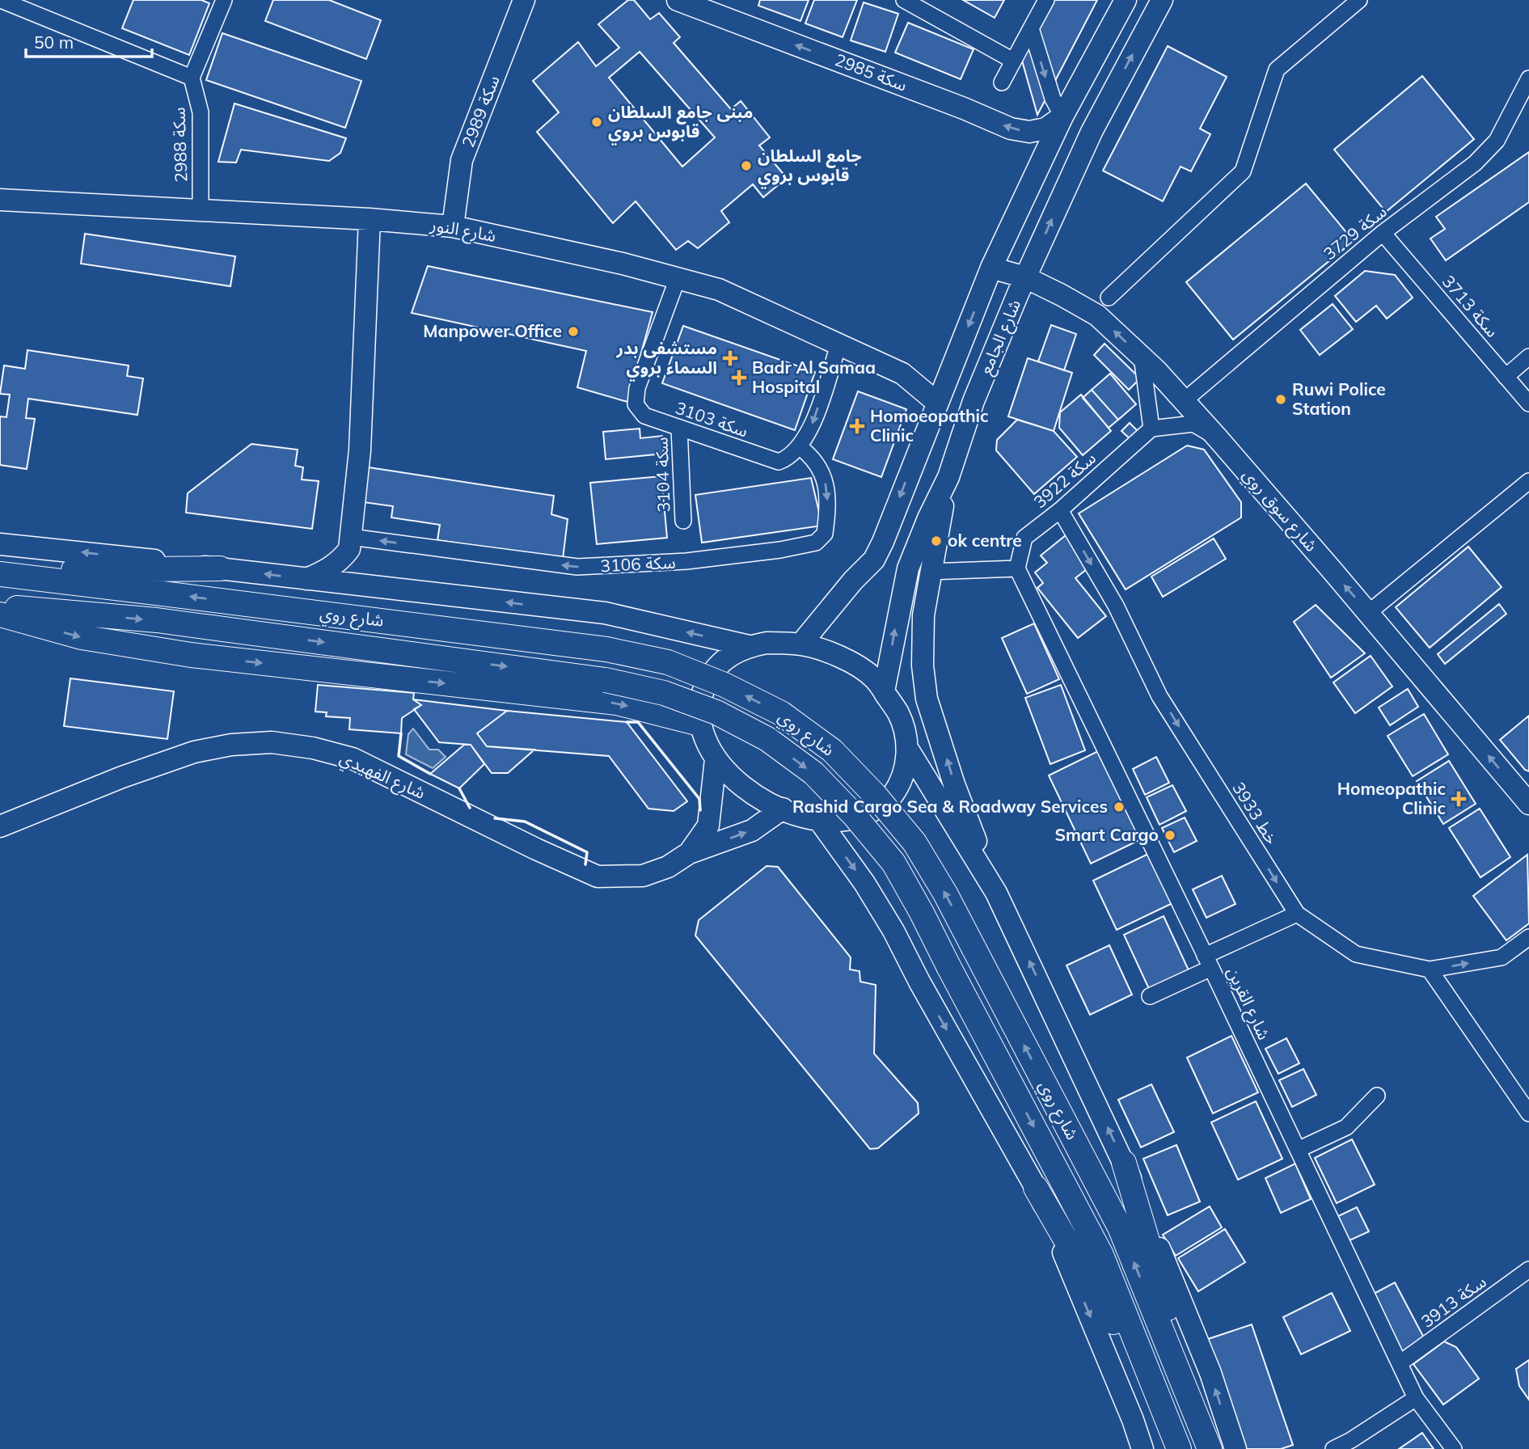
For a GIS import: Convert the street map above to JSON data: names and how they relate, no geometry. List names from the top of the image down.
{
  "streets": {
    "main road": [
      "سكة 2985",
      "سكة 2989",
      "شارع النور",
      "شارع الجامع",
      "شارع سوق روي",
      "شارع روي",
      "شارع الفهيدي"
    ],
    "street": [
      "سكة 2988",
      "سكة 3729",
      "سكة 3713",
      "سكة 3103",
      "سكة 3104",
      "سكة 3922",
      "سكة 3106",
      "3933 خط",
      "شارع القرين",
      "سكة 3913"
    ]
  },
  "crossings": [
    ["سكة 2985", "شارع الجامع"],
    ["سكة 2989", "شارع النور"],
    ["سكة 2988", "شارع النور"],
    ["شارع النور", "شارع الجامع"],
    ["شارع النور", "سكة 3103"],
    ["سكة 3729", "سكة 3713"],
    ["سكة 3729", "شارع سوق روي"],
    ["شارع الجامع", "شارع سوق روي"],
    ["شارع الجامع", "شارع الفهيدي"],
    ["سكة 3103", "سكة 3104"],
    ["سكة 3103", "سكة 3106"],
    ["سكة 3922", "3933 خط"],
    ["سكة 3922", "شارع القرين"],
    ["شارع القرين", "سكة 3913"]
  ],
  "one_way": ["سكة 2985", "شارع سوق روي", "3933 خط"],
  "places": {
    "other": [
      "مبنى جامع السلطان قابوس بروي",
      "جامع السلطان قابوس بروي",
      "Manpower Office",
      "Ruwi Police Station",
      "ok centre",
      "Rashid Cargo Sea & Roadway Services",
      "Smart Cargo"
    ],
    "health": [
      "مستشفى بدر السماء بروي",
      "Badr Al Samaa Hospital",
      "Homoeopathic Clinic",
      "Homeopathic Clinic"
    ]
  },
  "scale_bar": "50 m"
}
